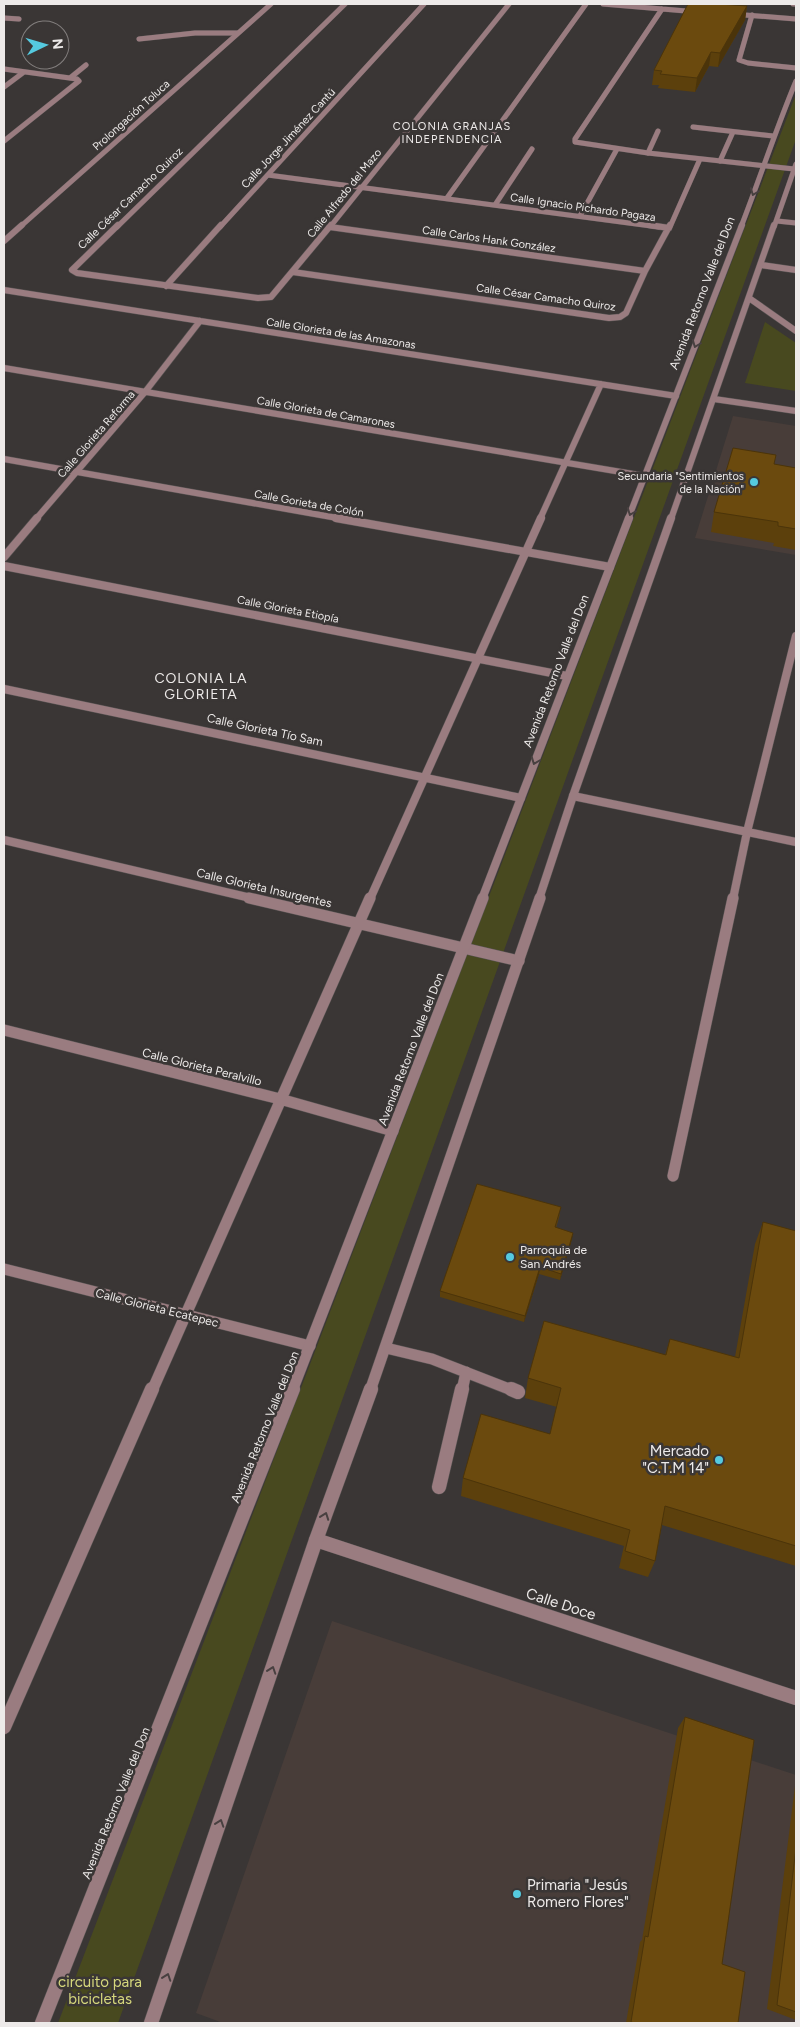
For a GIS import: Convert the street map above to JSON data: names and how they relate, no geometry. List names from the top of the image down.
{
  "streets": {
    "street": [
      "Prolongación Toluca",
      "Calle Jorge Jiménez Cantú",
      "Calle Alfredo del Mazo",
      "Calle César Camacho Quiroz",
      "Calle Ignacio Pichardo Pagaza",
      "Calle Carlos Hank González",
      "Avenida Retorno Valle del Don",
      "Calle Glorieta de las Amazonas",
      "Calle Glorieta de Camarones",
      "Calle Glorieta Reforma",
      "Calle Gorieta de Colón",
      "Calle Glorieta Etiopía",
      "Calle Glorieta Tío Sam",
      "Calle Glorieta Insurgentes",
      "Calle Glorieta Peralvillo",
      "Calle Glorieta Ecatepec",
      "Calle Doce"
    ]
  },
  "crossings": [
    ["Calle Jorge Jiménez Cantú", "Calle César Camacho Quiroz"],
    ["Calle Jorge Jiménez Cantú", "Calle Ignacio Pichardo Pagaza"],
    ["Calle Alfredo del Mazo", "Calle César Camacho Quiroz"],
    ["Calle Alfredo del Mazo", "Calle Ignacio Pichardo Pagaza"],
    ["Calle Alfredo del Mazo", "Calle Carlos Hank González"],
    ["Calle César Camacho Quiroz", "Calle Ignacio Pichardo Pagaza"],
    ["Calle César Camacho Quiroz", "Calle Carlos Hank González"],
    ["Avenida Retorno Valle del Don", "Calle Glorieta de las Amazonas"],
    ["Avenida Retorno Valle del Don", "Calle Glorieta de Camarones"],
    ["Avenida Retorno Valle del Don", "Calle Gorieta de Colón"],
    ["Avenida Retorno Valle del Don", "Calle Glorieta Etiopía"],
    ["Avenida Retorno Valle del Don", "Calle Glorieta Tío Sam"],
    ["Avenida Retorno Valle del Don", "Calle Glorieta Insurgentes"],
    ["Avenida Retorno Valle del Don", "Calle Glorieta Peralvillo"],
    ["Avenida Retorno Valle del Don", "Calle Glorieta Ecatepec"],
    ["Calle Glorieta de las Amazonas", "Calle Glorieta Reforma"],
    ["Calle Glorieta de Camarones", "Calle Glorieta Reforma"],
    ["Calle Glorieta Reforma", "Calle Gorieta de Colón"]
  ],
  "districts": ["COLONIA GRANJAS INDEPENDENCIA", "COLONIA LA GLORIETA"],
  "parks": ["circuito para bicicletas"],
  "places": [
    "Secundaria \"Sentimientos de la Nación\"",
    "Parroquia de San Andrés",
    "Mercado \"C.T.M 14\"",
    "Primaria \"Jesús Romero Flores\""
  ],
  "north": "right"
}
